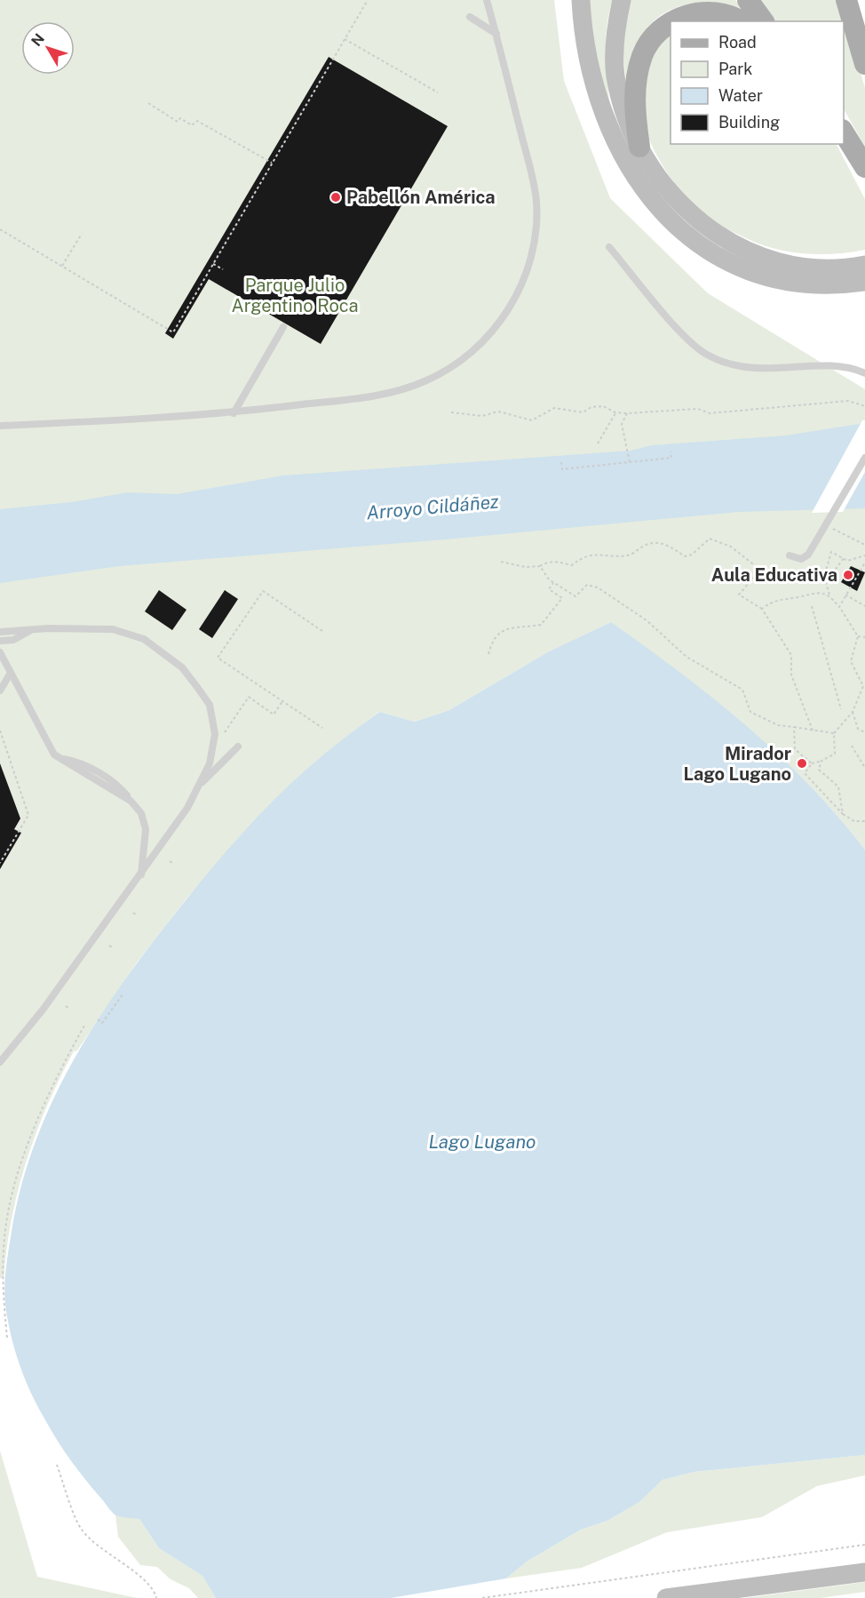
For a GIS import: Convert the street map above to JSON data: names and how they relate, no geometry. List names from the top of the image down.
{
  "water": ["Arroyo Cildáñez", "Lago Lugano"],
  "parks": ["Parque Julio Argentino Roca"],
  "places": ["Pabellón América", "Aula Educativa", "Mirador Lago Lugano"],
  "legend": [
    "Road",
    "Park",
    "Water",
    "Building"
  ],
  "north": "top left"
}
